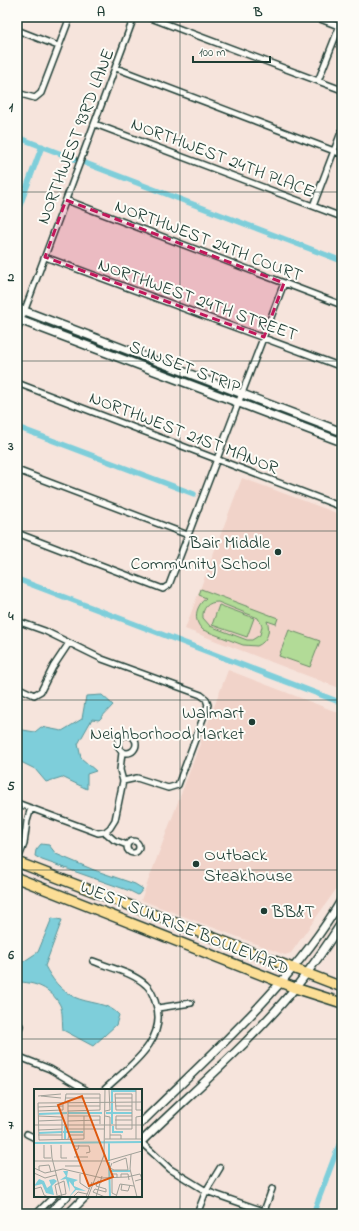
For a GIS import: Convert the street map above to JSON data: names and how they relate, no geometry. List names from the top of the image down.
{
  "streets": {
    "highway": ["WEST SUNRISE BOULEVARD"],
    "street": [
      "NORTHWEST 93RD LANE",
      "NORTHWEST 24TH PLACE",
      "NORTHWEST 24TH COURT",
      "NORTHWEST 24TH STREET",
      "SUNSET STRIP",
      "NORTHWEST 21ST MANOR"
    ]
  },
  "crossings": [
    ["NORTHWEST 93RD LANE", "NORTHWEST 24TH PLACE"],
    ["NORTHWEST 93RD LANE", "NORTHWEST 24TH COURT"],
    ["NORTHWEST 93RD LANE", "NORTHWEST 24TH STREET"],
    ["NORTHWEST 93RD LANE", "SUNSET STRIP"]
  ],
  "places": [
    "Bair Middle Community School",
    "Walmart Neighborhood Market",
    "Outback Steakhouse",
    "BB&T"
  ],
  "scale_bar": "100 m",
  "grid": {
    "columns": ["A", "B"],
    "rows": [
      "1",
      "2",
      "3",
      "4",
      "5",
      "6",
      "7"
    ]
  }
}
